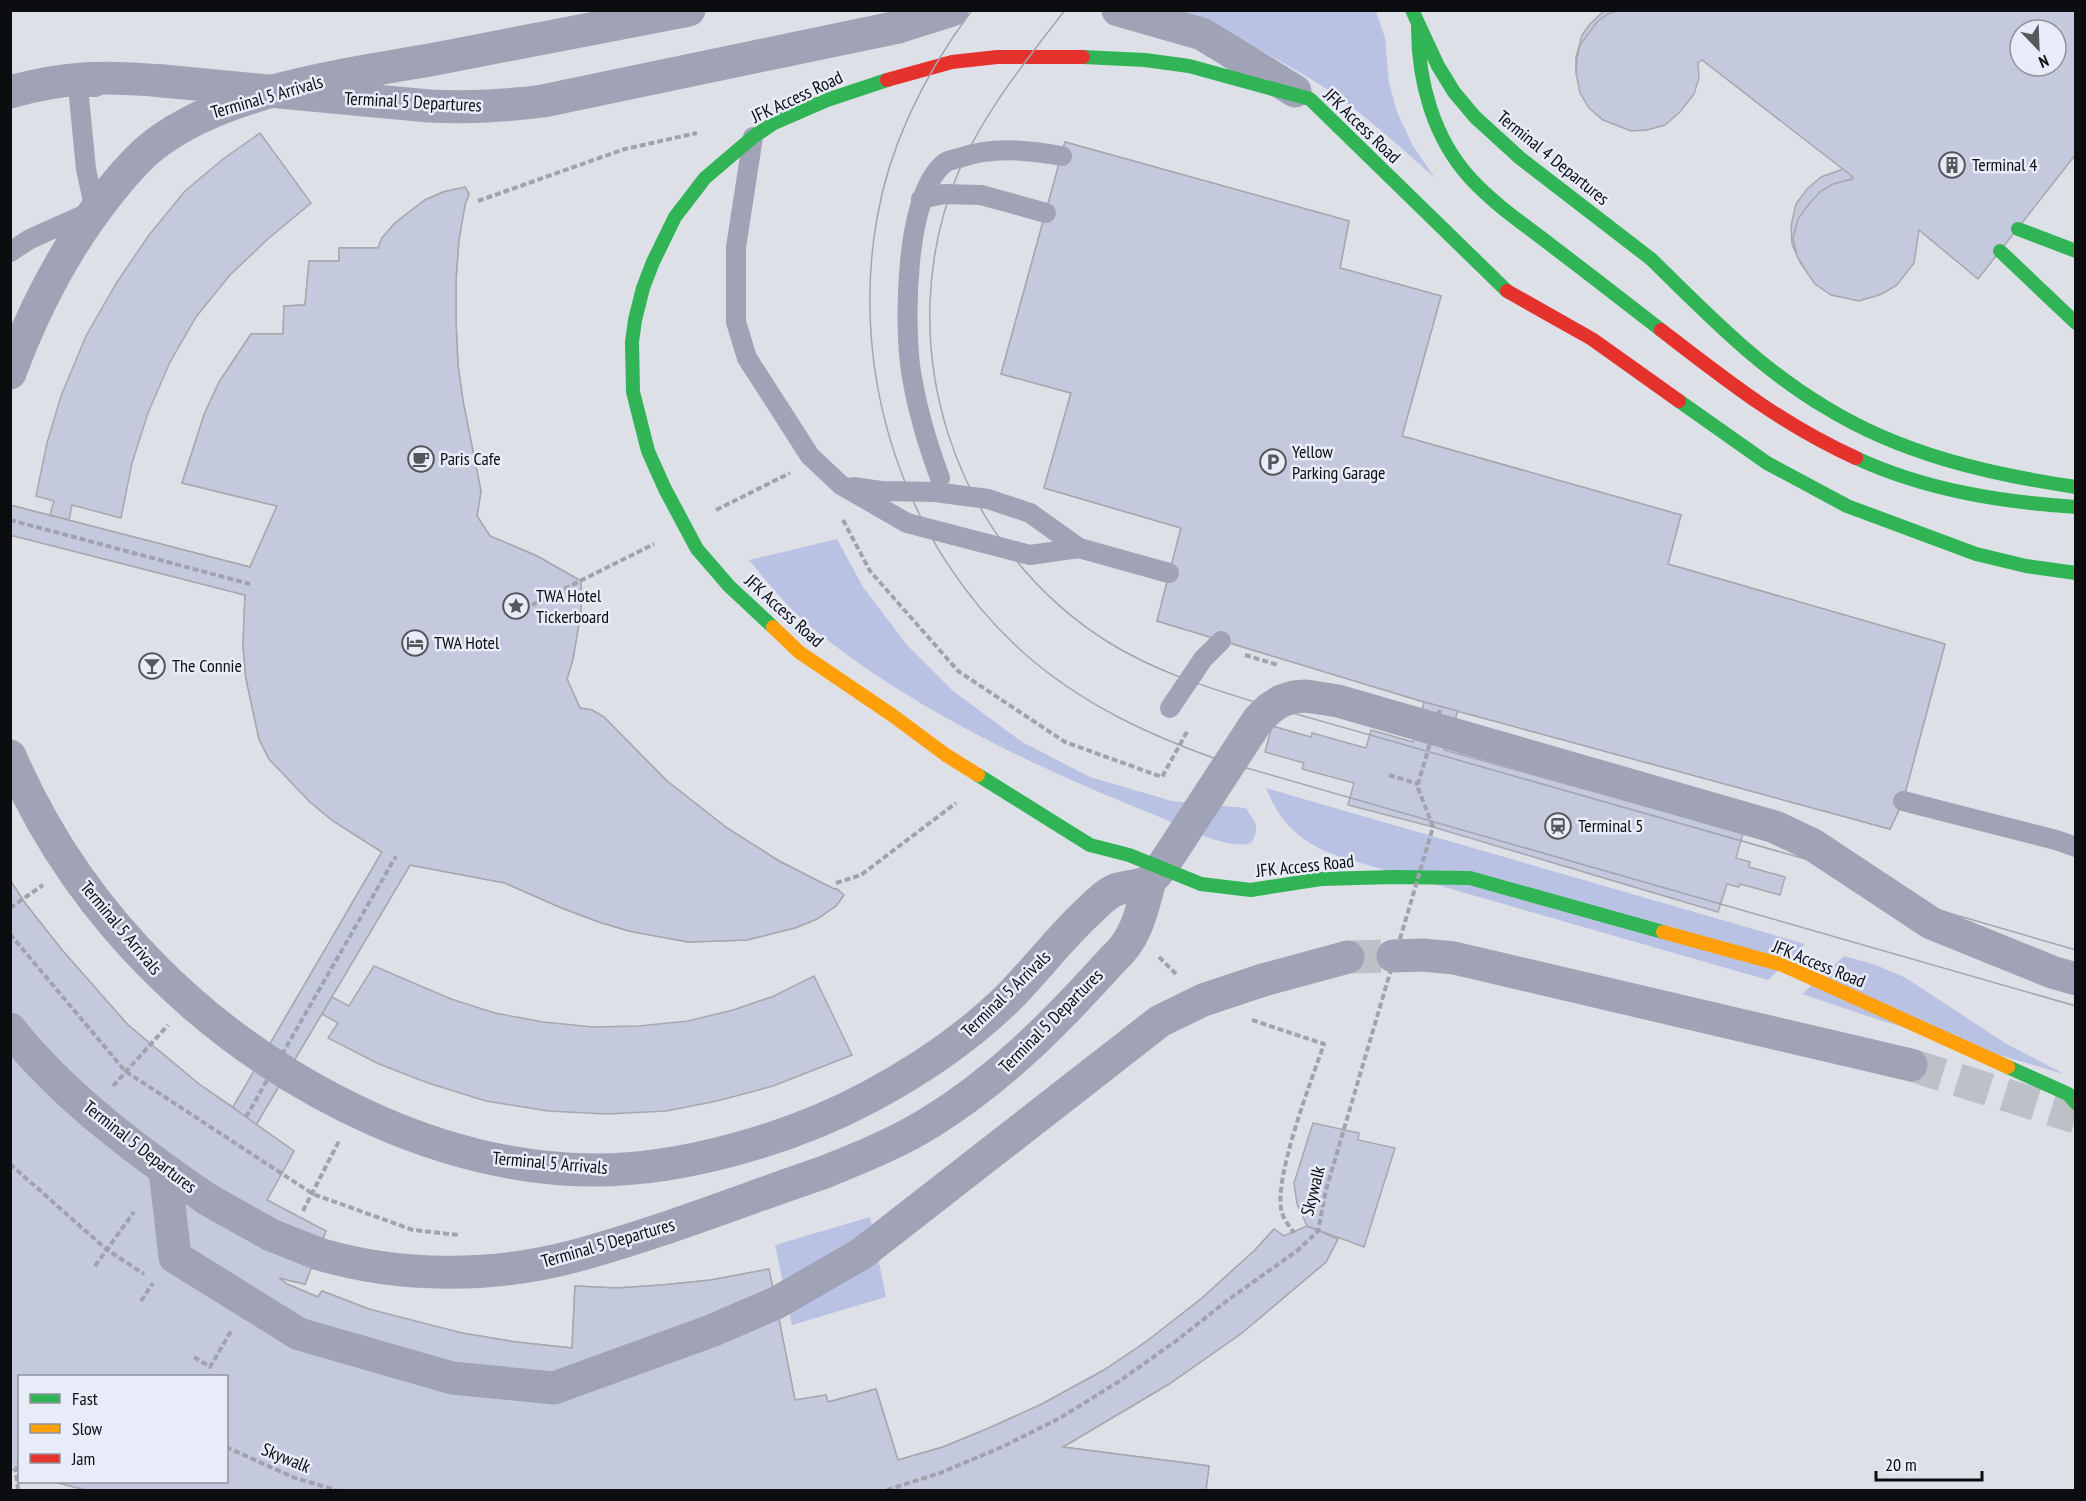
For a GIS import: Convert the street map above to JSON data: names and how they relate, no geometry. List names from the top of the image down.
{
  "streets": {
    "main road": ["JFK Access Road", "Terminal 4 Departures"],
    "street": ["Terminal 5 Arrivals", "Terminal 5 Departures"],
    "path": ["Skywalk"]
  },
  "crossings": [
    ["Terminal 5 Arrivals", "JFK Access Road"],
    ["Terminal 5 Arrivals", "Terminal 5 Departures"],
    ["JFK Access Road", "Terminal 5 Departures"]
  ],
  "places": {
    "building": ["Terminal 4"],
    "cafe": ["Paris Cafe"],
    "parking": ["Yellow Parking Garage"],
    "place": ["TWA Hotel Tickerboard"],
    "hotel": ["TWA Hotel"],
    "bar": ["The Connie"],
    "station": ["Terminal 5"]
  },
  "legend": ["Fast", "Slow", "Jam"],
  "scale_bar": "20 m",
  "north": "bottom right"
}
